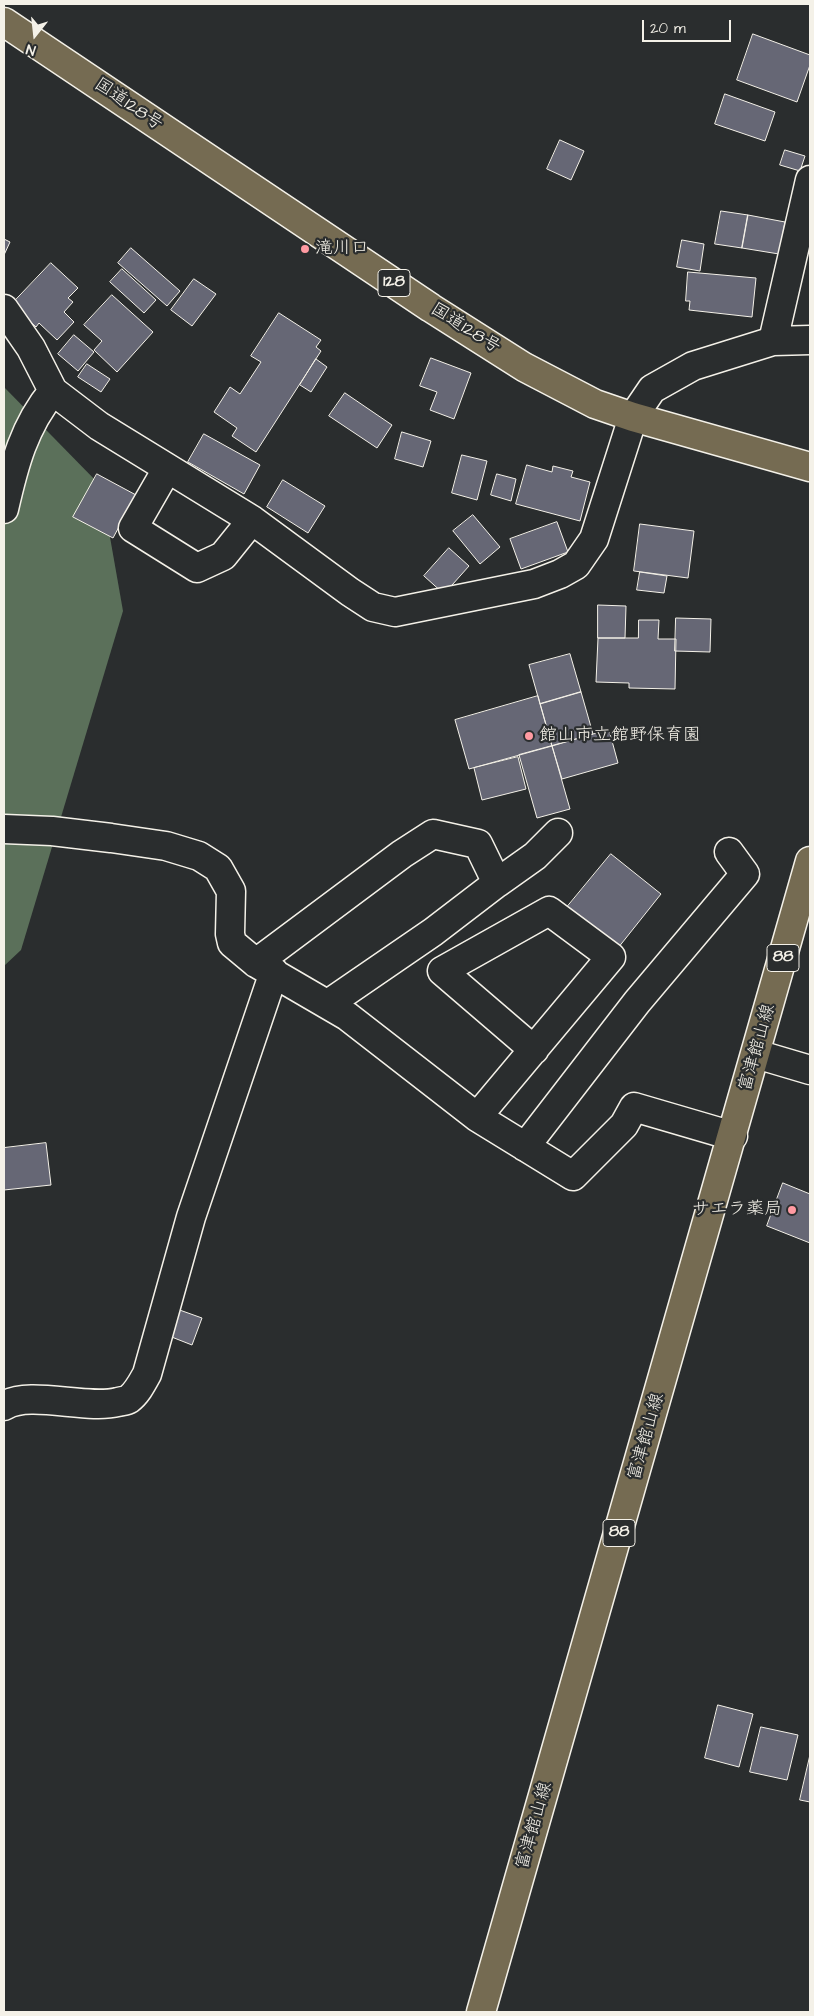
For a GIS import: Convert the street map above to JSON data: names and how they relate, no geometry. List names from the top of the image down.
{
  "streets": {
    "main road": [
      "国道128号",
      "128",
      "88",
      "富津館山線"
    ]
  },
  "places": ["滝川口", "館山市立館野保育園", "サエラ薬局"],
  "scale_bar": "20 m",
  "north": "bottom"
}
